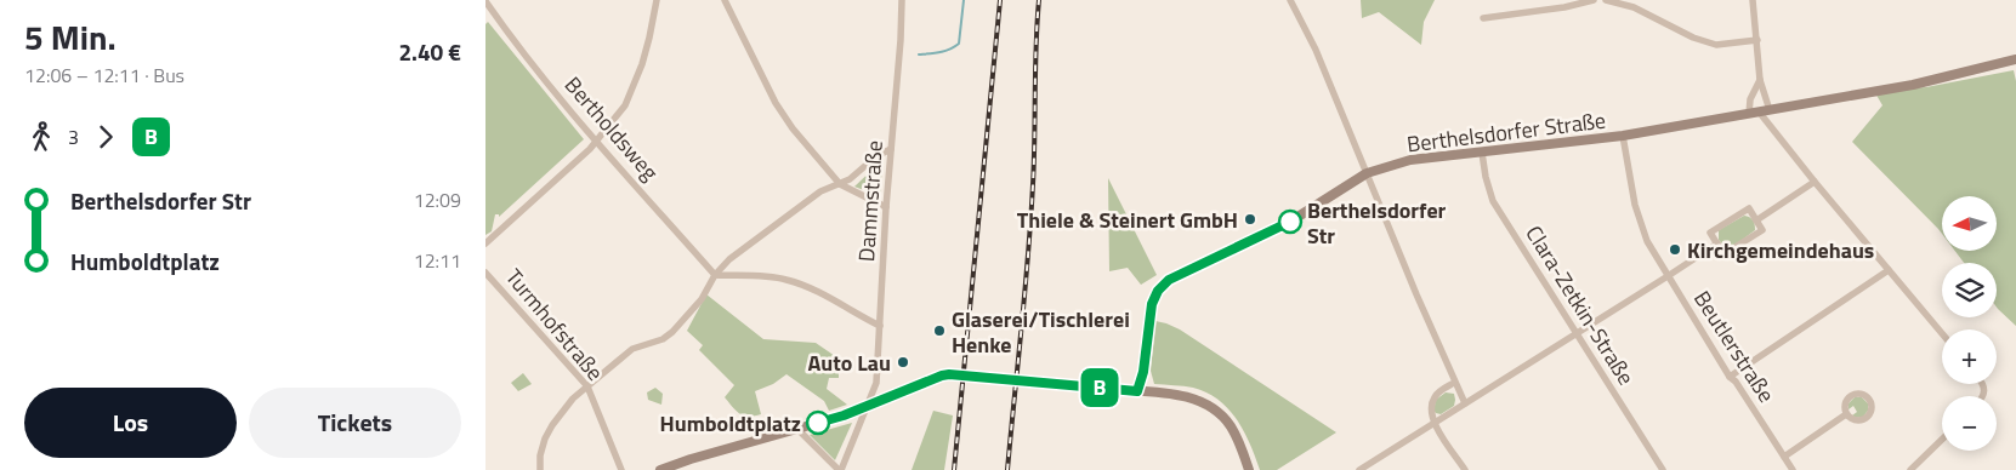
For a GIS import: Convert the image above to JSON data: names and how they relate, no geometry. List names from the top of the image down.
{
  "streets": {
    "street": [
      "Bertholdsweg",
      "Berthelsdorfer Straße",
      "Dammstraße",
      "Clara-Zetkin-Straße",
      "Turmhofstraße",
      "Beutlerstraße"
    ]
  },
  "crossings": [
    ["Berthelsdorfer Straße", "Clara-Zetkin-Straße"],
    ["Berthelsdorfer Straße", "Beutlerstraße"]
  ],
  "places": [
    "Thiele & Steinert GmbH",
    "Berthelsdorfer Str",
    "Kirchgemeindehaus",
    "Glaserei/Tischlerei Henke",
    "Auto Lau",
    "Humboldtplatz"
  ],
  "lines": ["bus line B"],
  "north": "left",
  "page": {
    "heading": ["5 Min.", "12:06 – 12:11 · Bus", "2.40 €"],
    "on_map": "B",
    "legs": ["3", "B"],
    "list": [
      {
        "name": "Berthelsdorfer Str",
        "value": "12:09"
      },
      {
        "name": "Humboldtplatz",
        "value": "12:11"
      }
    ],
    "map_buttons": ["+", "−"],
    "buttons": ["Los", "Tickets"]
  }
}
